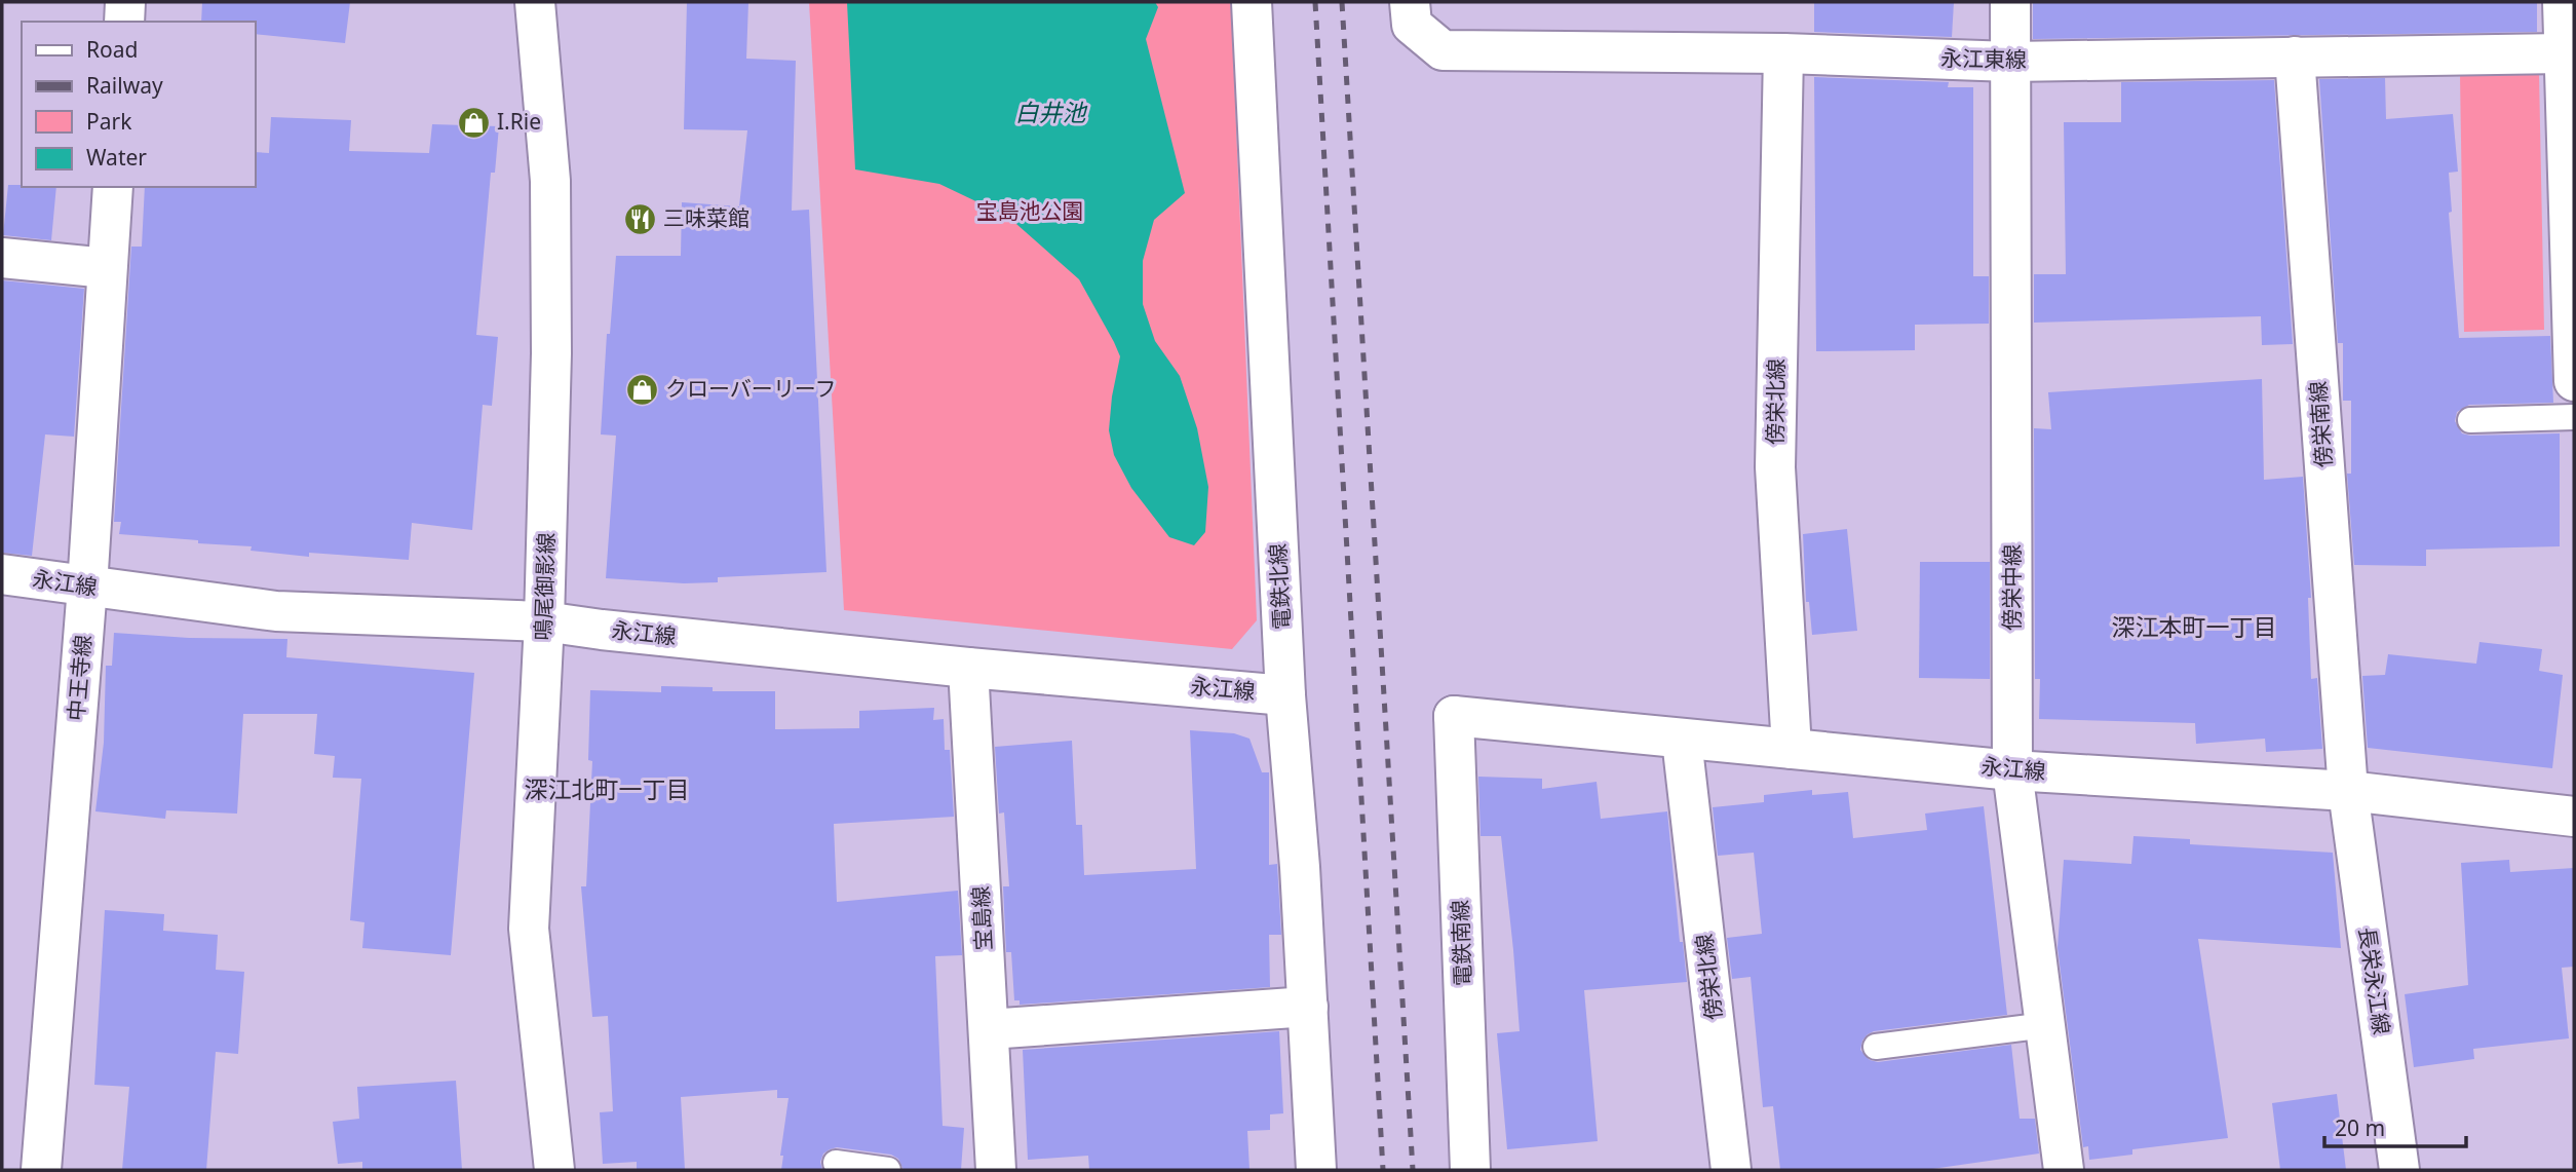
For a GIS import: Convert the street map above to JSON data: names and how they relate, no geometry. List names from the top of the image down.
{
  "streets": {
    "street": [
      "永江東線",
      "傍栄北線",
      "傍栄南線",
      "永江線",
      "鳴尾御影線",
      "電鉄北線",
      "傍栄中線",
      "中王寺線",
      "宝島線",
      "電鉄南線",
      "長栄永江線"
    ]
  },
  "crossings": [
    ["永江東線", "傍栄北線"],
    ["永江東線", "傍栄南線"],
    ["永江東線", "傍栄中線"],
    ["傍栄北線", "永江線"],
    ["傍栄南線", "永江線"],
    ["傍栄南線", "長栄永江線"],
    ["永江線", "鳴尾御影線"],
    ["永江線", "電鉄北線"],
    ["永江線", "傍栄中線"],
    ["永江線", "中王寺線"],
    ["永江線", "宝島線"],
    ["永江線", "電鉄南線"],
    ["永江線", "長栄永江線"]
  ],
  "districts": ["深江本町一丁目", "深江北町一丁目"],
  "water": ["白井池"],
  "parks": ["宝島池公園"],
  "places": {
    "shop": ["I.Rie", "クローバーリーフ"],
    "restaurant": ["三味菜館"]
  },
  "legend": [
    "Road",
    "Railway",
    "Park",
    "Water"
  ],
  "scale_bar": "20 m"
}
